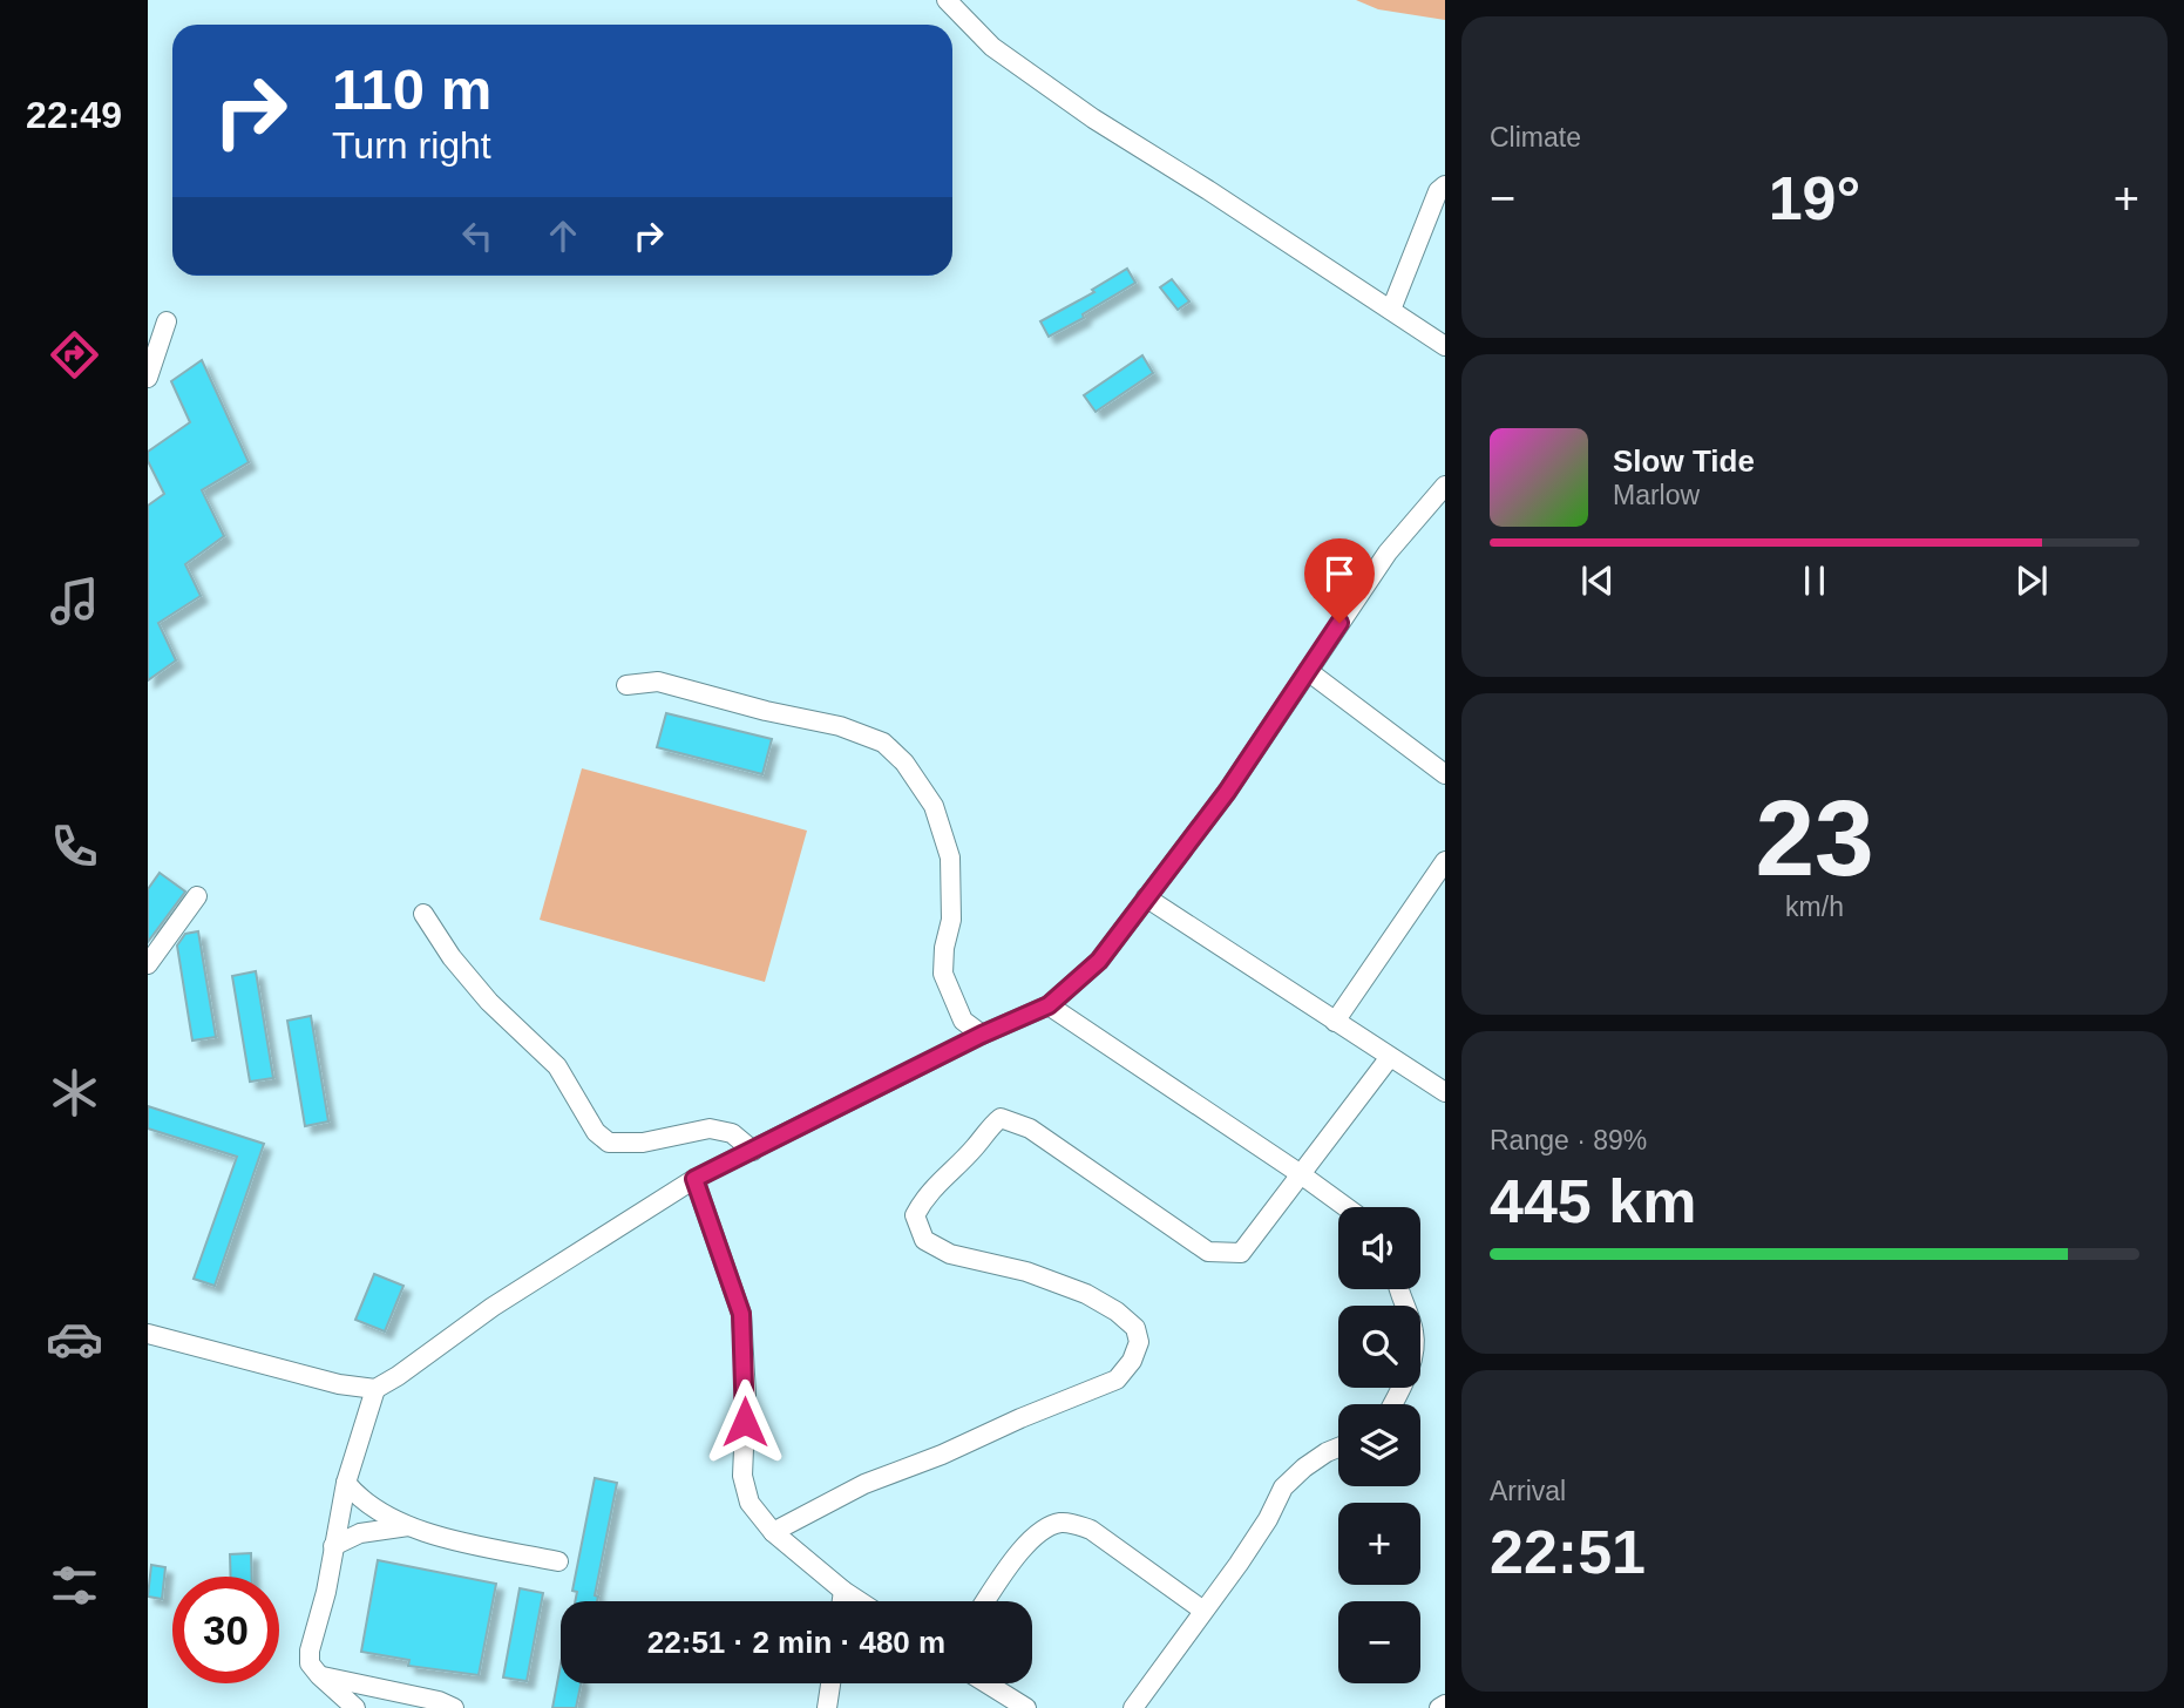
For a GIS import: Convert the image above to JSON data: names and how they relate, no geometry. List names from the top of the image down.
{
  "page": {
    "tabs": "22:49",
    "tile": [
      "Climate",
      ["23", "km/h"],
      ["Range · 89%", "445 km"],
      ["Arrival", "22:51"]
    ],
    "turn": ["110 m", "Turn right"],
    "heat": ["−", "19°", "+"],
    "song": ["Slow Tide", "Marlow"],
    "map_buttons": ["+", "−"],
    "limit": "30",
    "trip": "22:51 · 2 min · 480 m"
  }
}
